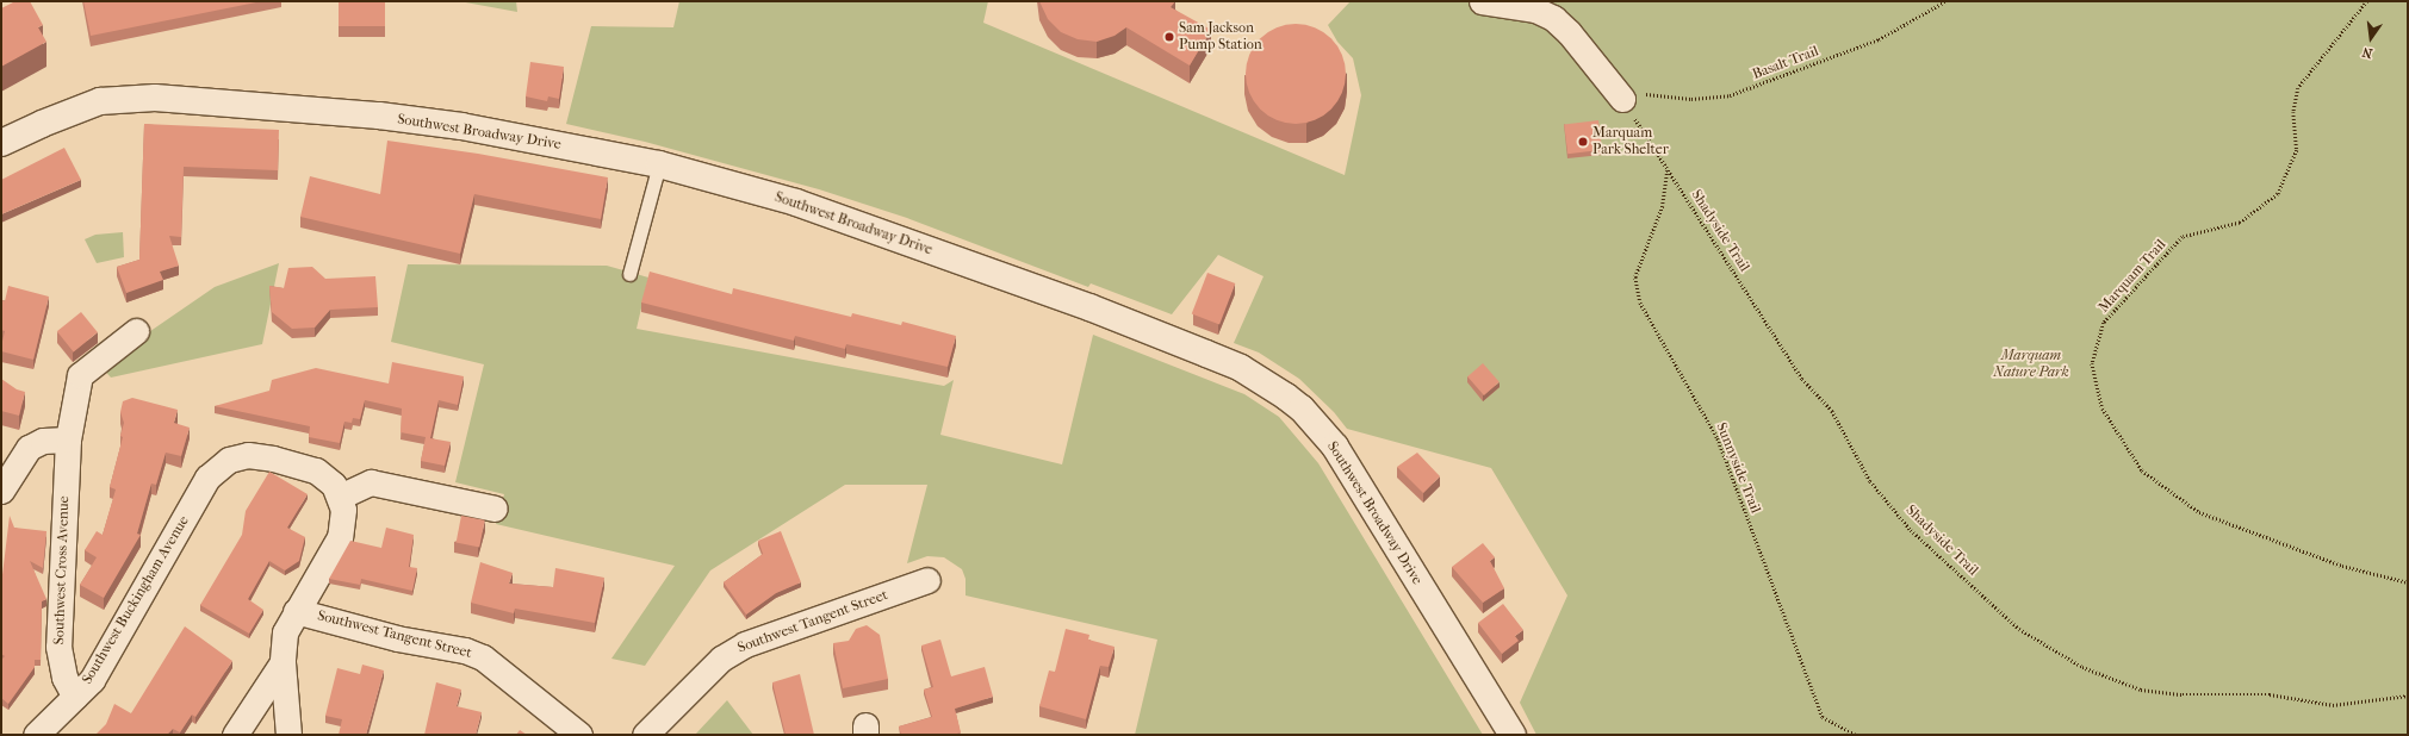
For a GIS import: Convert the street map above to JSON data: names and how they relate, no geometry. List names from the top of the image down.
{
  "streets": {
    "street": [
      "Southwest Broadway Drive",
      "Southwest Cross Avenue",
      "Southwest Buckingham Avenue",
      "Southwest Tangent Street"
    ],
    "path": [
      "Basalt Trail",
      "Shadyside Trail",
      "Marquam Trail",
      "Sunnyside Trail"
    ]
  },
  "crossings": [
    ["Basalt Trail", "Shadyside Trail"],
    ["Shadyside Trail", "Sunnyside Trail"],
    ["Southwest Cross Avenue", "Southwest Buckingham Avenue"]
  ],
  "parks": ["Marquam Nature Park"],
  "places": ["Sam Jackson Pump Station", "Marquam Park Shelter"],
  "north": "bottom"
}
